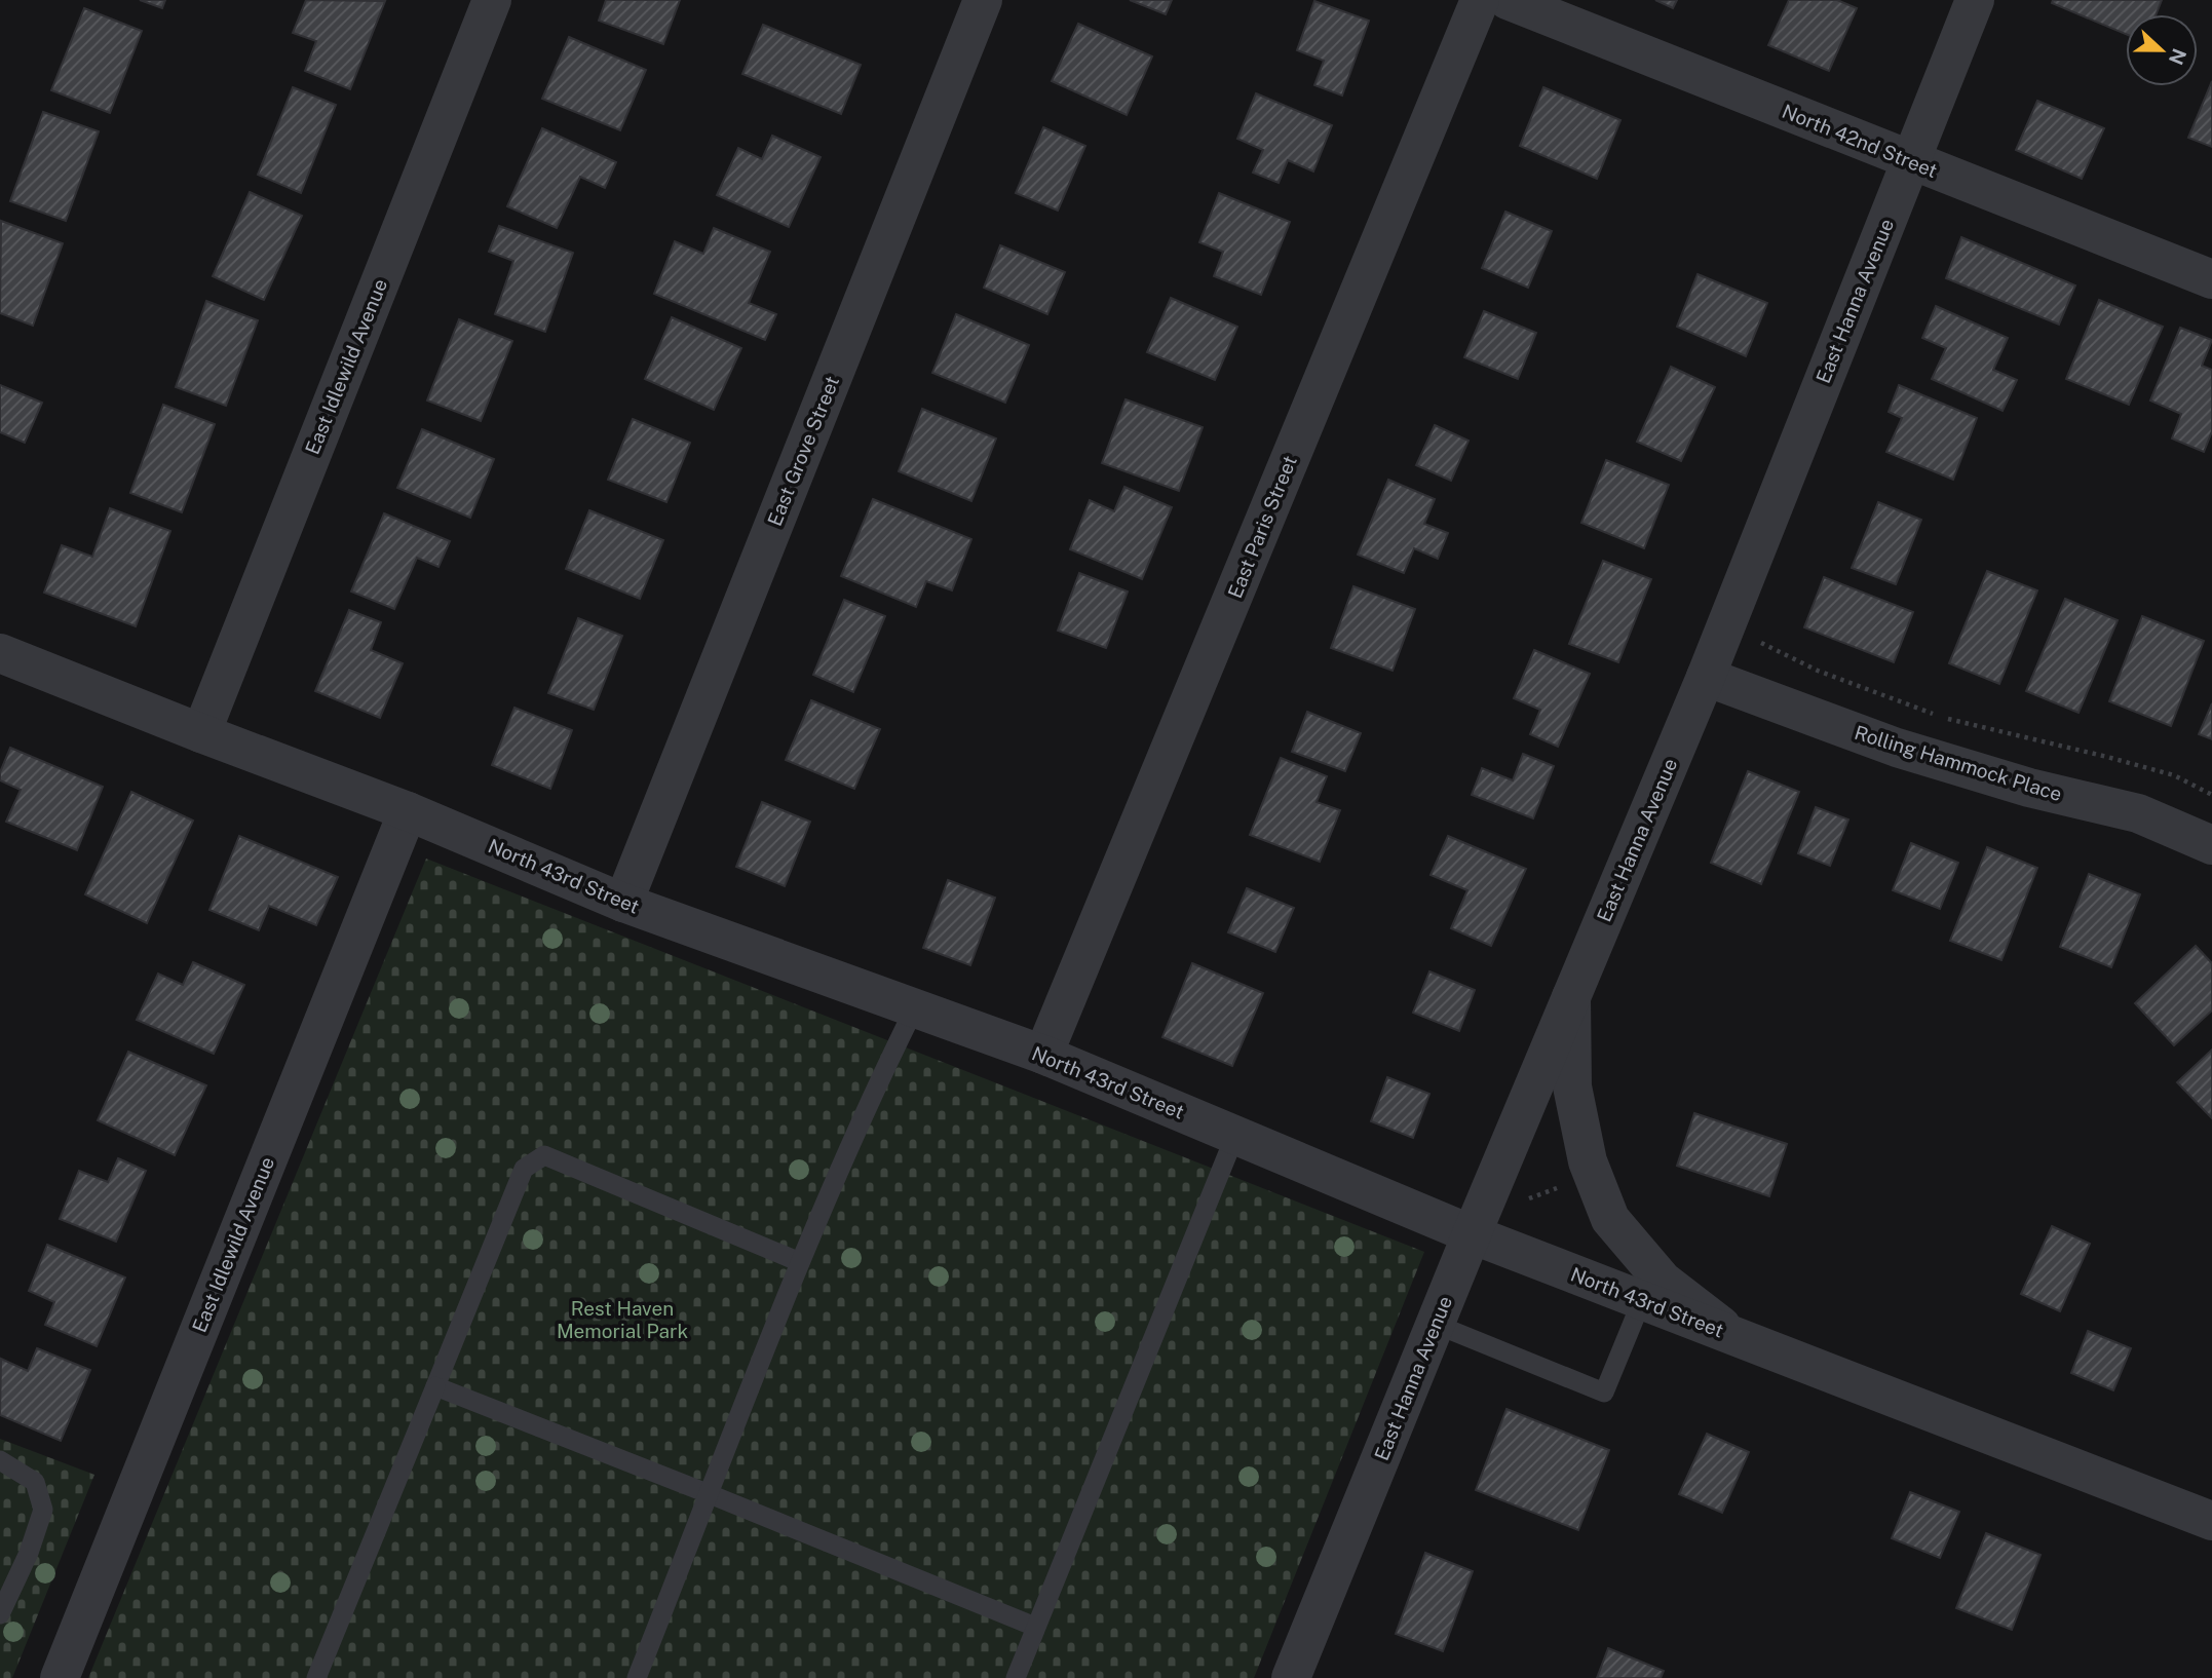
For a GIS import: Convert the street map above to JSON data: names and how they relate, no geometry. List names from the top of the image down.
{
  "streets": {
    "street": [
      "North 42nd Street",
      "East Hanna Avenue",
      "East Idlewild Avenue",
      "East Grove Street",
      "East Paris Street",
      "Rolling Hammock Place",
      "North 43rd Street"
    ]
  },
  "crossings": [
    ["North 42nd Street", "East Hanna Avenue"],
    ["East Hanna Avenue", "Rolling Hammock Place"],
    ["East Hanna Avenue", "North 43rd Street"],
    ["East Idlewild Avenue", "North 43rd Street"],
    ["East Grove Street", "North 43rd Street"],
    ["East Paris Street", "North 43rd Street"]
  ],
  "parks": ["Rest Haven Memorial Park"],
  "north": "right"
}
